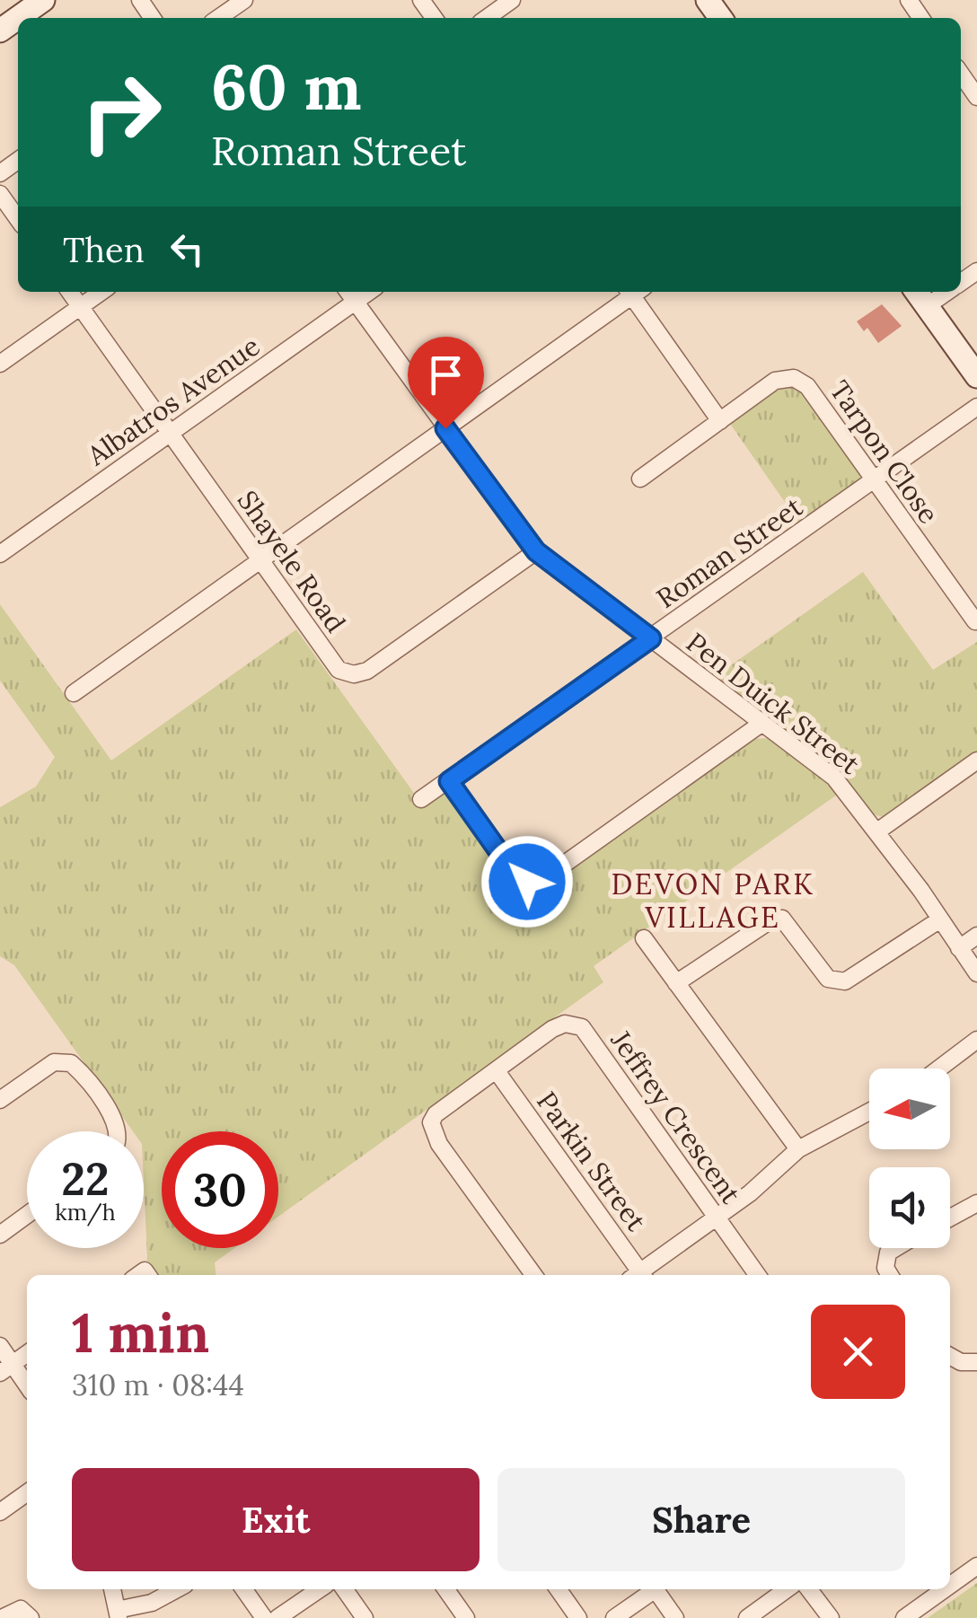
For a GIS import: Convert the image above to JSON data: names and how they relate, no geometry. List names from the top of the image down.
{
  "streets": {
    "street": [
      "Albatros Avenue",
      "Tarpon Close",
      "Roman Street",
      "Shayele Road",
      "Pen Duick Street",
      "Jeffrey Crescent",
      "Parkin Street"
    ]
  },
  "crossings": [
    ["Albatros Avenue", "Shayele Road"],
    ["Albatros Avenue", "Pen Duick Street"],
    ["Tarpon Close", "Roman Street"],
    ["Roman Street", "Pen Duick Street"],
    ["Shayele Road", "Pen Duick Street"],
    ["Jeffrey Crescent", "Parkin Street"]
  ],
  "districts": ["DEVON PARK VILLAGE"],
  "north": "left",
  "page": {
    "turn": ["60 m", "Roman Street"],
    "then": "Then",
    "speed": "22 km/h",
    "limit": "30",
    "heading": ["1 min", "310 m · 08:44"],
    "buttons": ["Exit", "Share"]
  }
}
